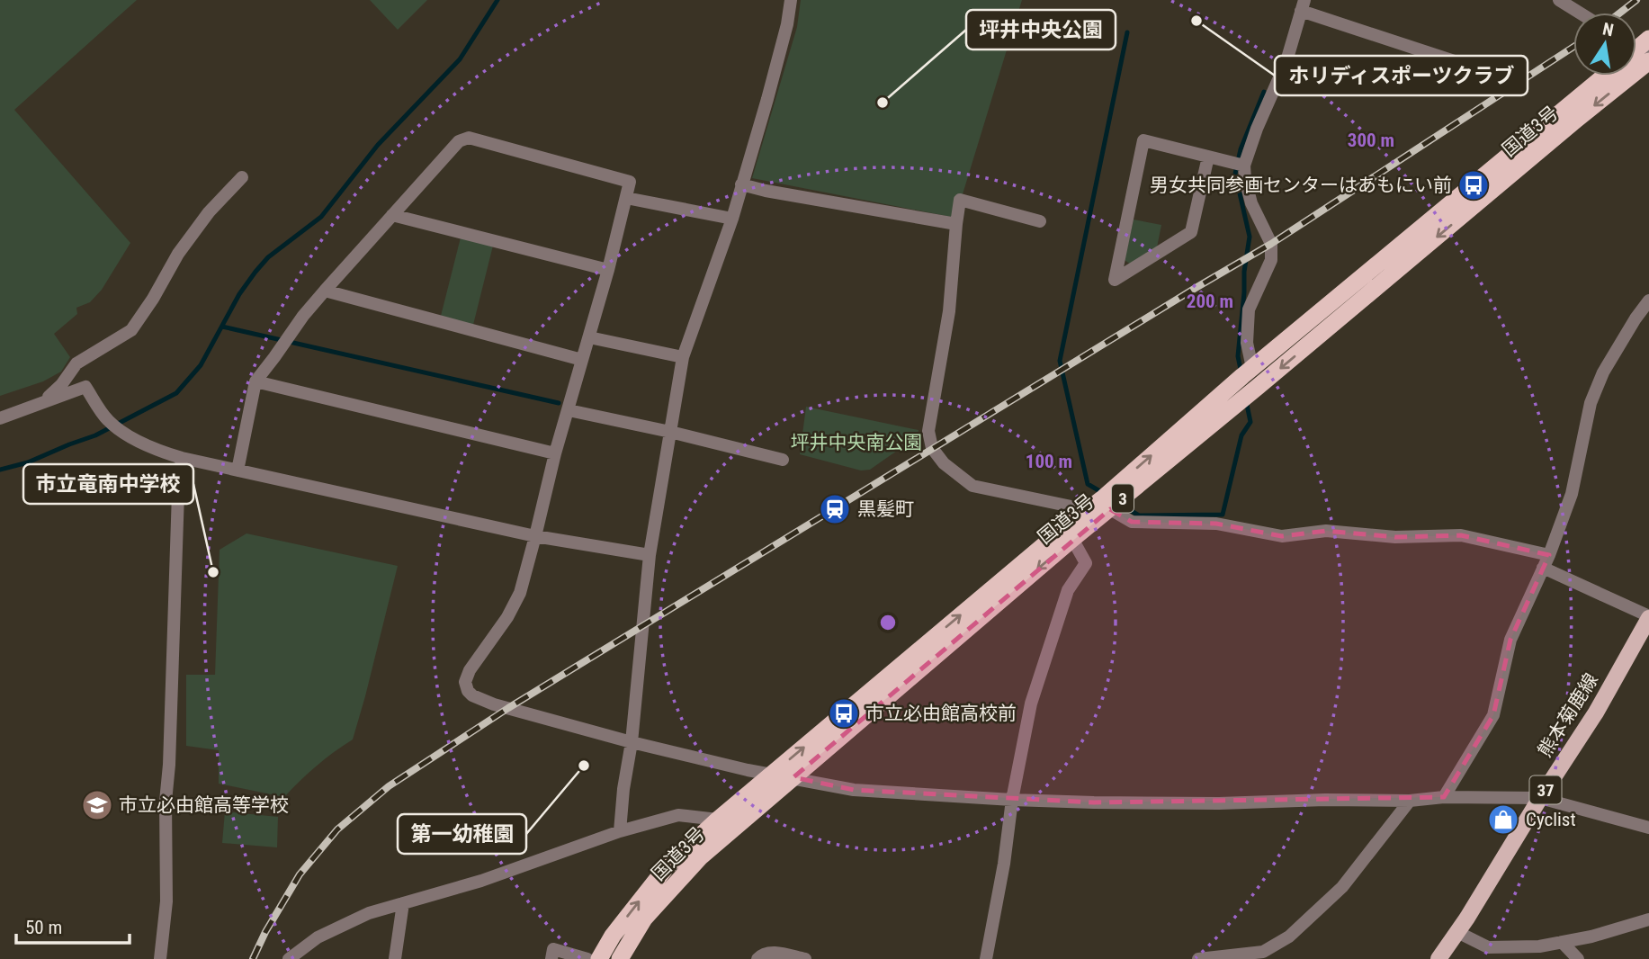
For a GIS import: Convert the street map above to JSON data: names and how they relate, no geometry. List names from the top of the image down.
{
  "streets": {
    "highway": ["国道3号", "3"],
    "main road": ["熊本菊鹿線", "37"]
  },
  "parks": ["坪井中央南公園"],
  "places": {
    "other": [
      "ホリディスポーツクラブ",
      "坪井中央公園",
      "市立竜南中学校",
      "第一幼稚園"
    ],
    "bus stop": ["男女共同参画センターはあもにい前", "市立必由館高校前"],
    "station": ["黒髪町"],
    "school or university": ["市立必由館高等学校"],
    "shop": ["Cyclist"]
  },
  "scale_bar": "50 m",
  "north": "top",
  "rings": ["300 m", "200 m", "100 m"]
}
